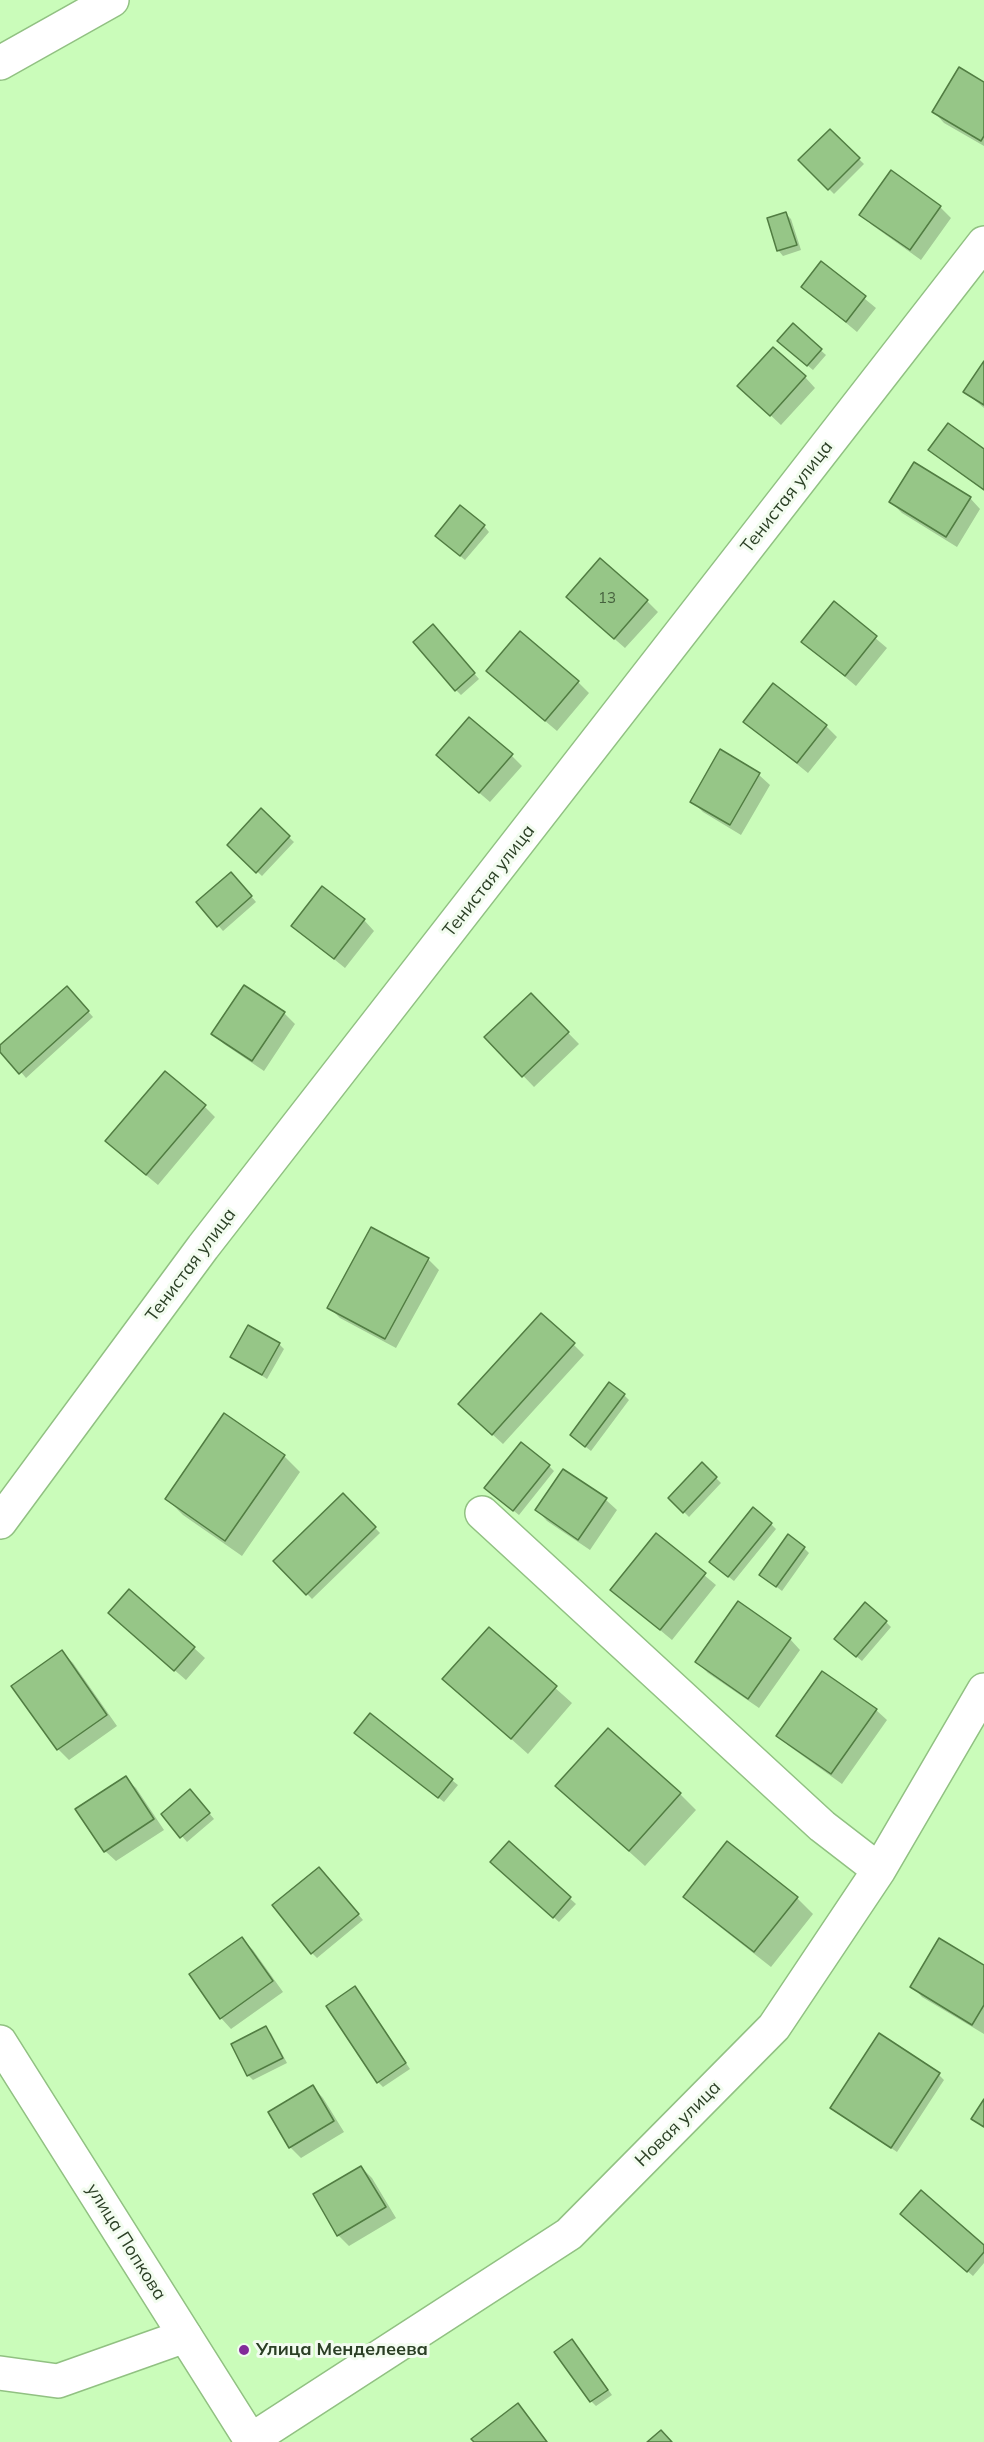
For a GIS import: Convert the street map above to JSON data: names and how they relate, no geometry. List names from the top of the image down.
{
  "streets": {
    "street": ["Тенистая улица", "Новая улица", "улица Попкова"]
  },
  "crossings": [
    ["Новая улица", "улица Попкова"]
  ],
  "places": ["Улица Менделеева"],
  "house_numbers": ["13"]
}
